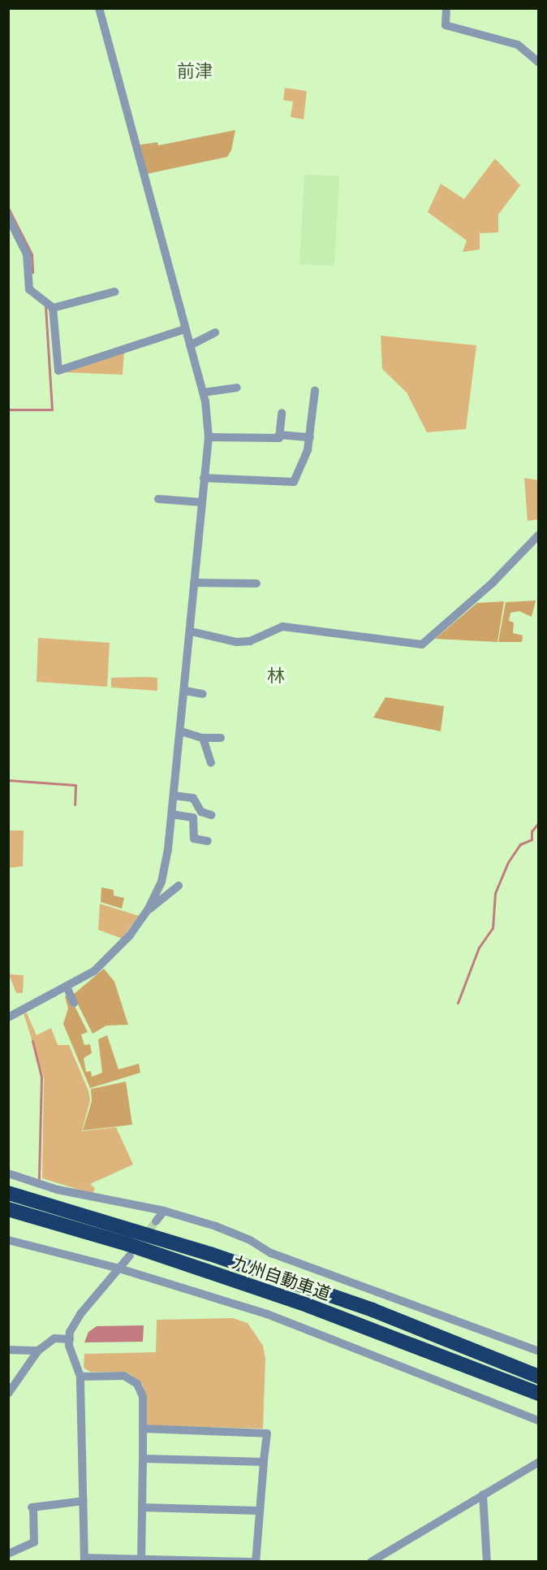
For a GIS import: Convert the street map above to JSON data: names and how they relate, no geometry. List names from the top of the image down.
{
  "streets": {
    "highway": ["九州自動車道"]
  },
  "districts": ["前津", "林"]
}
